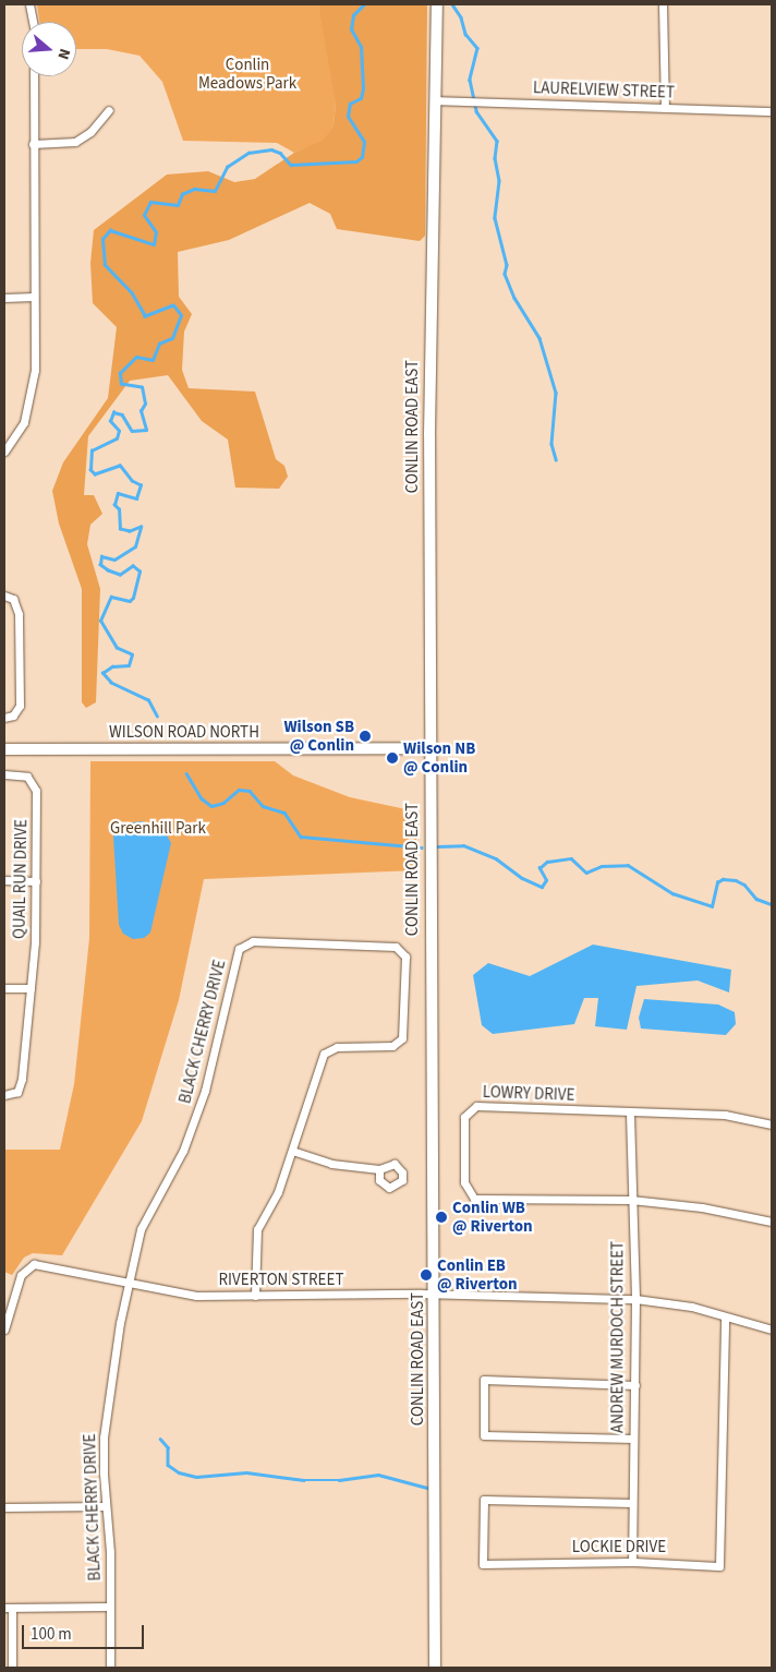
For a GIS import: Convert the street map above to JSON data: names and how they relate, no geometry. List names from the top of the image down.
{
  "streets": {
    "street": [
      "LAURELVIEW STREET",
      "CONLIN ROAD EAST",
      "WILSON ROAD NORTH",
      "QUAIL RUN DRIVE",
      "BLACK CHERRY DRIVE",
      "LOWRY DRIVE",
      "RIVERTON STREET",
      "ANDREW MURDOCH STREET",
      "LOCKIE DRIVE"
    ]
  },
  "crossings": [
    ["LAURELVIEW STREET", "CONLIN ROAD EAST"],
    ["CONLIN ROAD EAST", "WILSON ROAD NORTH"],
    ["CONLIN ROAD EAST", "RIVERTON STREET"],
    ["BLACK CHERRY DRIVE", "RIVERTON STREET"],
    ["LOWRY DRIVE", "ANDREW MURDOCH STREET"],
    ["RIVERTON STREET", "ANDREW MURDOCH STREET"],
    ["RIVERTON STREET", "LOCKIE DRIVE"],
    ["ANDREW MURDOCH STREET", "LOCKIE DRIVE"]
  ],
  "parks": ["Conlin Meadows Park", "Greenhill Park"],
  "places": [
    "Wilson SB @ Conlin",
    "Wilson NB @ Conlin",
    "Conlin WB @ Riverton",
    "Conlin EB @ Riverton"
  ],
  "scale_bar": "100 m",
  "north": "right"
}
